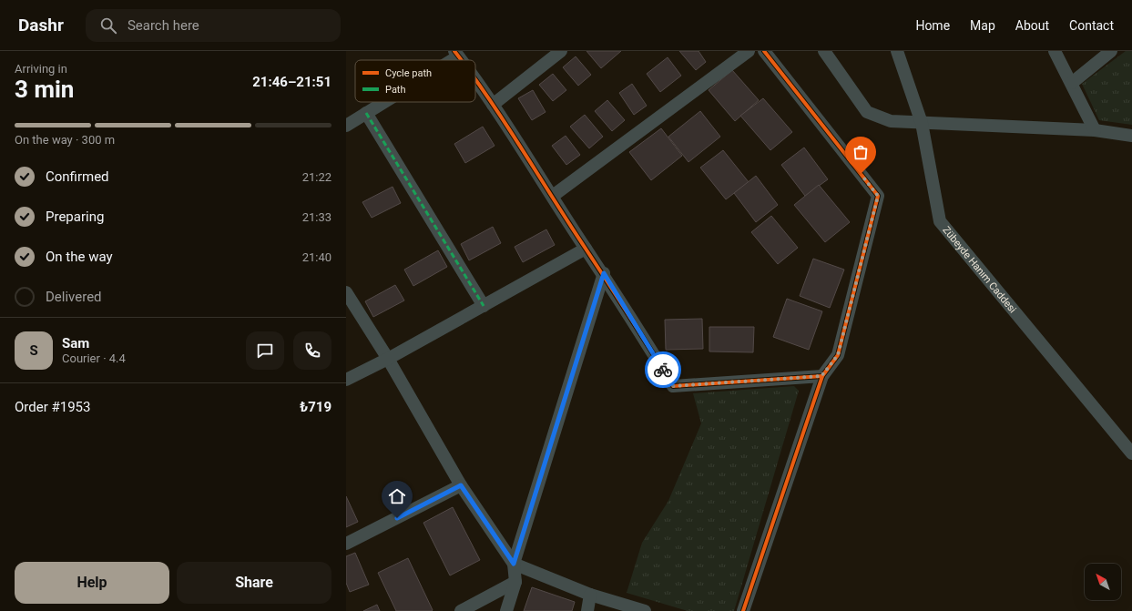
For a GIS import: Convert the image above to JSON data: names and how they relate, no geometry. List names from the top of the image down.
{
  "streets": {
    "street": ["Zübeyde Hanım Caddesi"]
  },
  "legend": ["Cycle path", "Path"],
  "north": "top left",
  "page": {
    "header": "Dashr",
    "search": "Search here",
    "nav": [
      "Home",
      "Map",
      "About",
      "Contact"
    ],
    "heading": ["3 min", "Arriving in", "21:46–21:51"],
    "panel": [
      "Sam",
      "Courier · 4.4",
      "Order #1953",
      "₺719"
    ],
    "bar": "On the way · 300 m",
    "list": [
      ["Confirmed", "21:22"],
      ["Preparing", "21:33"],
      ["On the way", "21:40"],
      "Delivered"
    ],
    "round": "S",
    "buttons": ["Help", "Share"]
  }
}
